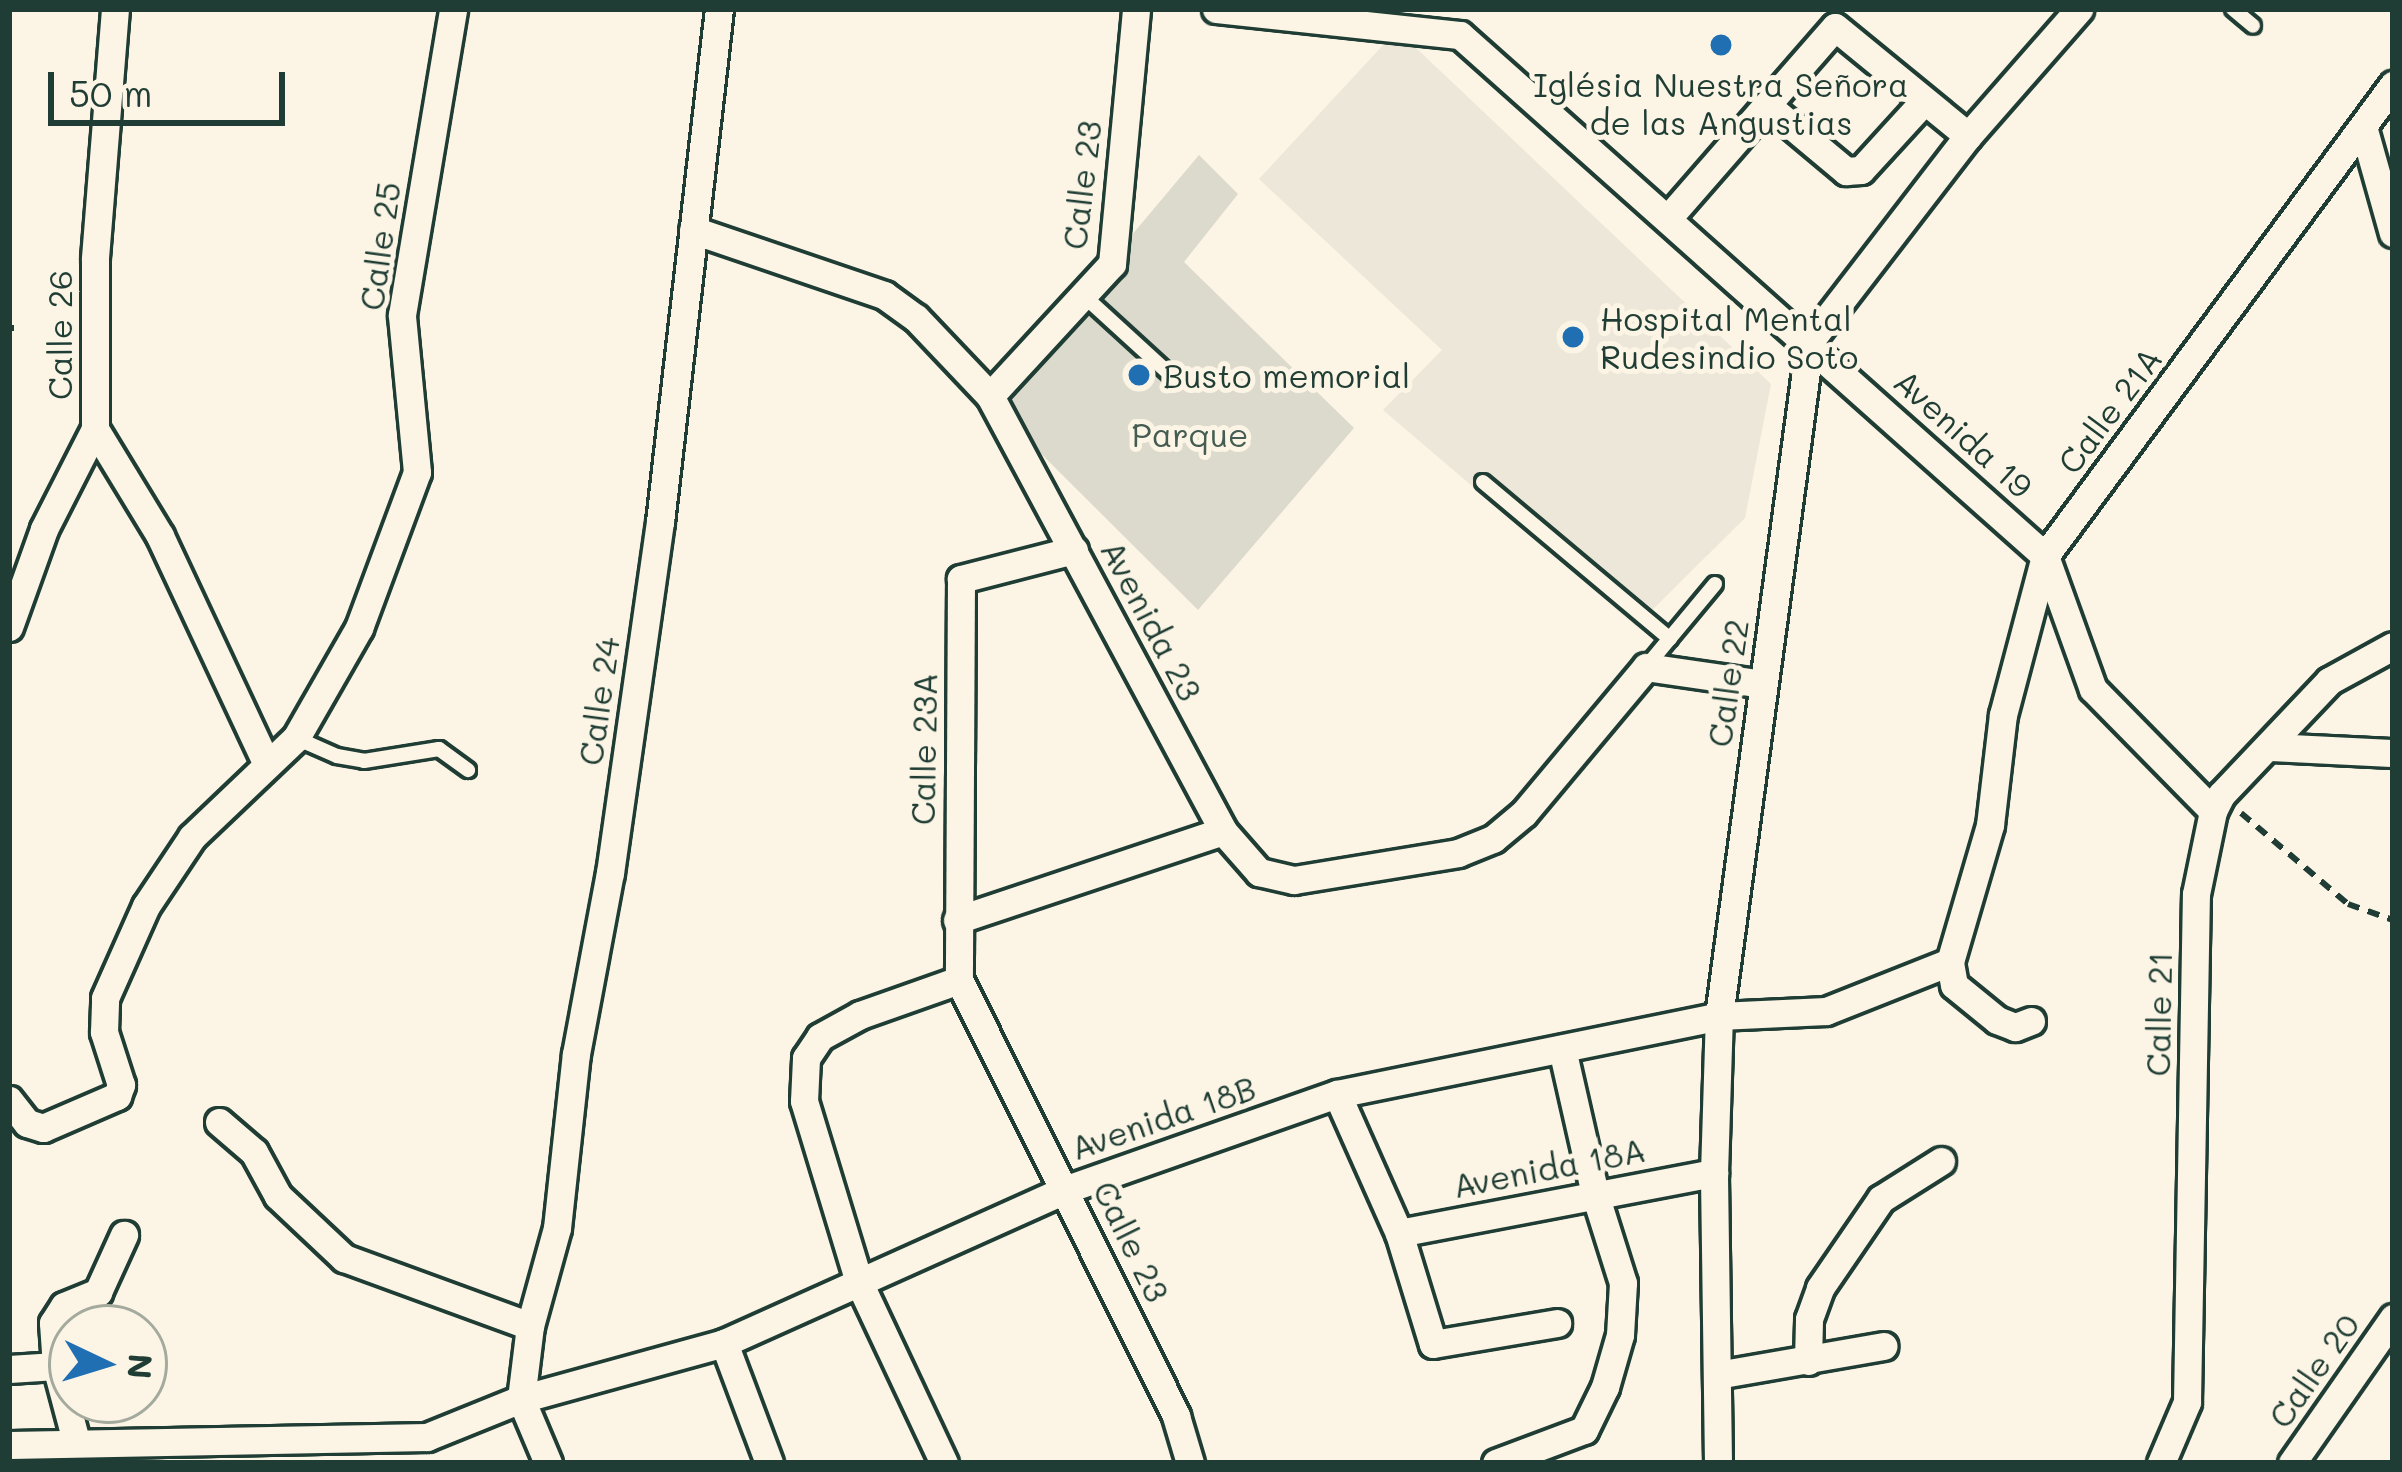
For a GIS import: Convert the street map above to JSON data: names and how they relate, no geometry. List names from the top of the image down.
{
  "streets": {
    "street": [
      "Calle 23",
      "Calle 25",
      "Calle 26",
      "Calle 21A",
      "Avenida 19",
      "Avenida 23",
      "Calle 22",
      "Calle 24",
      "Calle 23A",
      "Calle 21",
      "Avenida 18B",
      "Avenida 18A",
      "Calle 20"
    ]
  },
  "crossings": [
    ["Calle 23", "Avenida 23"],
    ["Calle 23", "Calle 23A"],
    ["Calle 23", "Avenida 18B"],
    ["Calle 25", "Calle 26"],
    ["Calle 21A", "Avenida 19"],
    ["Calle 21A", "Avenida 18B"],
    ["Avenida 19", "Calle 22"],
    ["Avenida 19", "Calle 21"],
    ["Avenida 23", "Calle 24"],
    ["Avenida 23", "Calle 23A"],
    ["Calle 22", "Avenida 18B"],
    ["Calle 22", "Avenida 18A"],
    ["Calle 24", "Avenida 18B"]
  ],
  "parks": ["Parque"],
  "places": ["Iglésia Nuestra Señora de las Angustias", "Hospital Mental Rudesindio Soto", "Busto memorial"],
  "scale_bar": "50 m",
  "north": "right"
}
